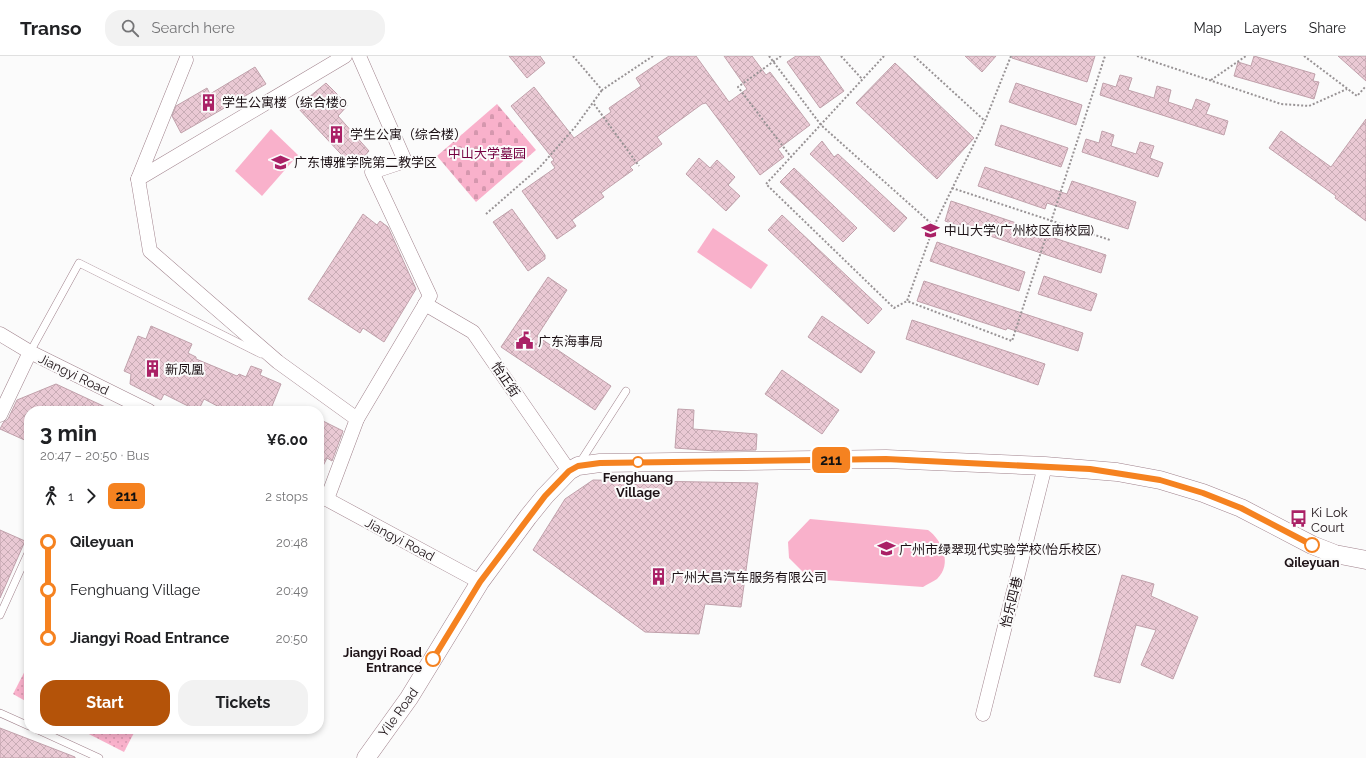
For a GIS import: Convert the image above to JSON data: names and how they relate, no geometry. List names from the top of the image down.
{
  "streets": {
    "street": [
      "Jiangyi Road",
      "怡正街",
      "怡乐四巷",
      "Yile Road"
    ]
  },
  "crossings": [
    ["Jiangyi Road", "Yile Road"],
    ["怡正街", "Yile Road"]
  ],
  "parks": ["中山大学墓园"],
  "places": {
    "building": [
      "学生公寓楼（综合楼0",
      "学生公寓（综合楼）",
      "新凤凰",
      "广州大昌汽车服务有限公司"
    ],
    "school or university": ["广东博雅学院第二教学区", "中山大学(广州校区南校园)", "广州市绿翠现代实验学校(怡乐校区)"],
    "public building": ["广东海事局"],
    "other": ["Fenghuang Village", "Qileyuan", "Jiangyi Road Entrance"],
    "bus stop": ["Ki Lok Court"]
  },
  "lines": ["bus line 211"],
  "page": {
    "header": "Transo",
    "search": "Search here",
    "nav": ["Map", "Layers", "Share"],
    "on_map": "211",
    "heading": ["3 min", "20:47 – 20:50 · Bus", "¥6.00"],
    "legs": ["1", "211", "2 stops"],
    "list": [
      {
        "name": "Qileyuan",
        "value": "20:48"
      },
      {
        "name": "Fenghuang Village",
        "value": "20:49"
      },
      {
        "name": "Jiangyi Road Entrance",
        "value": "20:50"
      }
    ],
    "buttons": ["Start", "Tickets"]
  }
}
